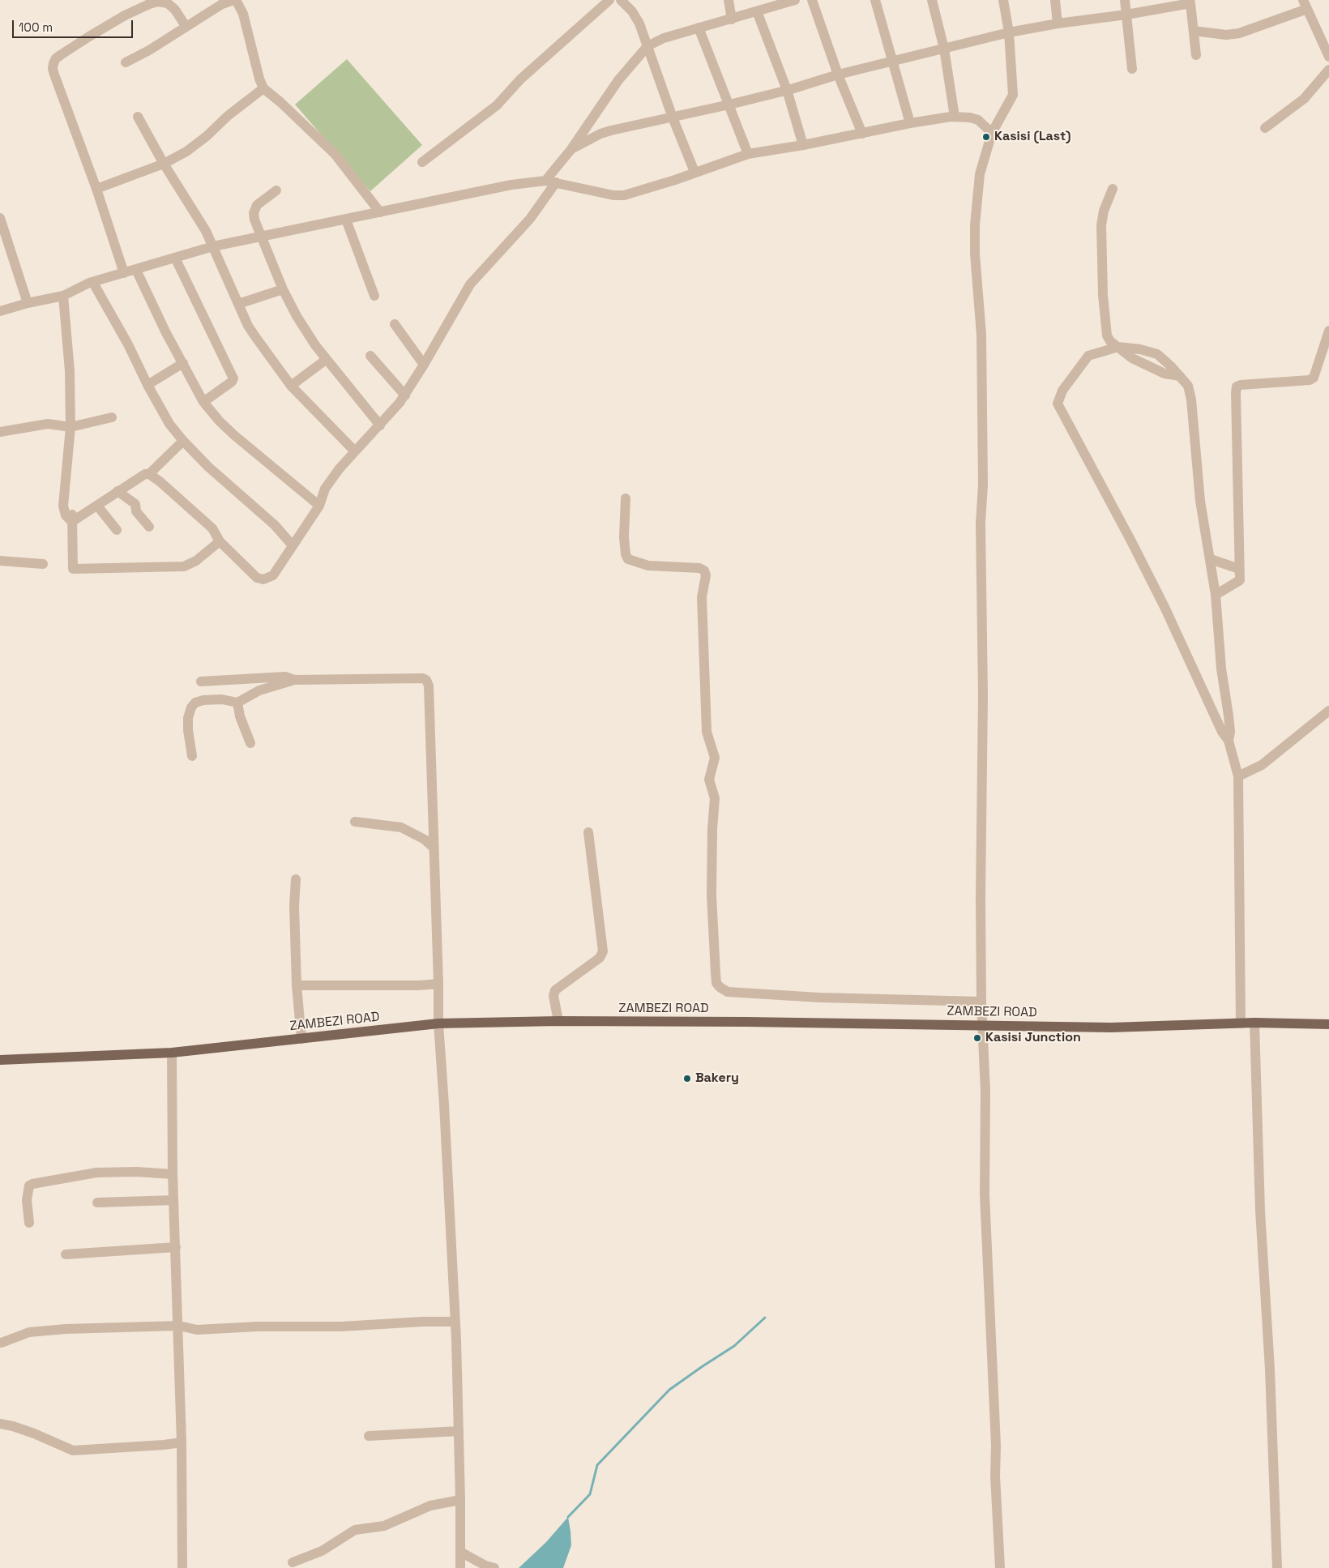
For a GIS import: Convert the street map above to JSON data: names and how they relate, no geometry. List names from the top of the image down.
{
  "streets": {
    "main road": ["ZAMBEZI ROAD"]
  },
  "places": ["Kasisi (Last)", "Kasisi Junction", "Bakery"],
  "scale_bar": "100 m"
}
